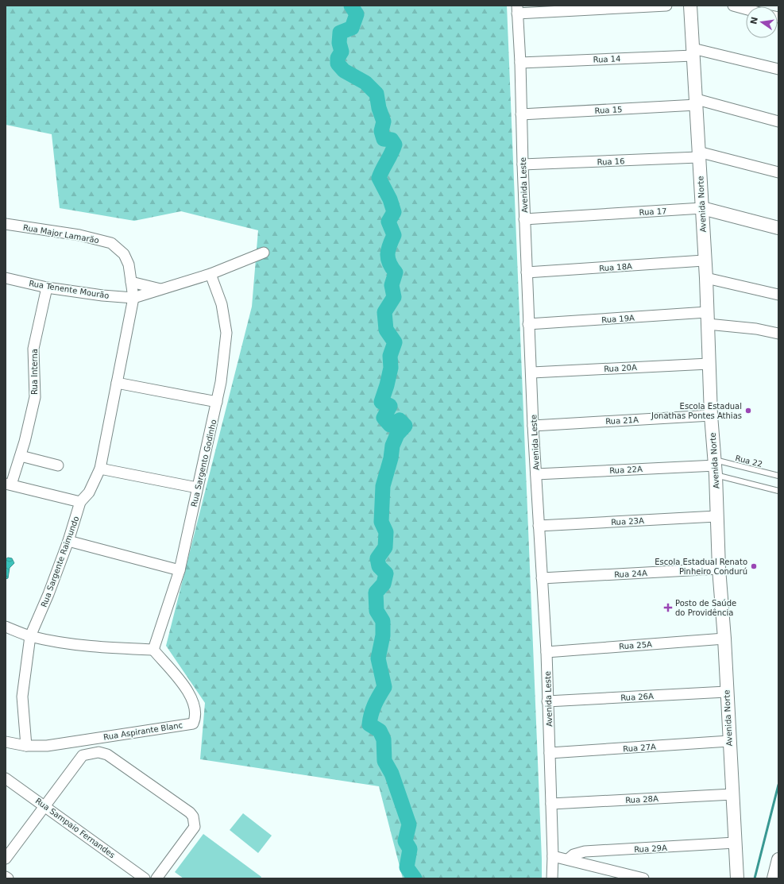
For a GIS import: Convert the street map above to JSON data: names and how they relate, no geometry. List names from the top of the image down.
{
  "streets": {
    "street": [
      "Rua 14",
      "Rua 15",
      "Rua 16",
      "Avenida Leste",
      "Avenida Norte",
      "Rua 17",
      "Rua Major Lamarão",
      "Rua 18A",
      "Rua Tenente Mourão",
      "Rua 19A",
      "Rua 20A",
      "Rua Interna",
      "Rua 21A",
      "Rua Sargento Godinho",
      "Rua 22A",
      "Rua 23A",
      "Rua Sargente Raimundo",
      "Rua 24A",
      "Rua 25A",
      "Rua 26A",
      "Rua Aspirante Blanc",
      "Rua 27A",
      "Rua 28A",
      "Rua Sampaio Fernandes",
      "Rua 29A"
    ],
    "lane": ["Rua 22"]
  },
  "crossings": [
    ["Rua 14", "Avenida Leste"],
    ["Rua 14", "Avenida Norte"],
    ["Rua 15", "Avenida Leste"],
    ["Rua 15", "Avenida Norte"],
    ["Rua 16", "Avenida Leste"],
    ["Rua 16", "Avenida Norte"],
    ["Avenida Leste", "Rua 17"],
    ["Avenida Leste", "Rua 18A"],
    ["Avenida Leste", "Rua 19A"],
    ["Avenida Leste", "Rua 20A"],
    ["Avenida Leste", "Rua 21A"],
    ["Avenida Leste", "Rua 22A"],
    ["Avenida Leste", "Rua 23A"],
    ["Avenida Leste", "Rua 24A"],
    ["Avenida Leste", "Rua 25A"],
    ["Avenida Leste", "Rua 26A"],
    ["Avenida Leste", "Rua 27A"],
    ["Avenida Leste", "Rua 28A"],
    ["Avenida Norte", "Rua 17"],
    ["Avenida Norte", "Rua 18A"],
    ["Avenida Norte", "Rua 19A"],
    ["Avenida Norte", "Rua 20A"],
    ["Avenida Norte", "Rua 21A"],
    ["Avenida Norte", "Rua 22"],
    ["Avenida Norte", "Rua 22A"],
    ["Avenida Norte", "Rua 23A"],
    ["Avenida Norte", "Rua 24A"],
    ["Avenida Norte", "Rua 25A"],
    ["Avenida Norte", "Rua 26A"],
    ["Avenida Norte", "Rua 27A"],
    ["Avenida Norte", "Rua 28A"],
    ["Avenida Norte", "Rua 29A"],
    ["Rua Major Lamarão", "Rua Tenente Mourão"],
    ["Rua Major Lamarão", "Rua Sargente Raimundo"],
    ["Rua Tenente Mourão", "Rua Interna"],
    ["Rua Tenente Mourão", "Rua Sargente Raimundo"],
    ["Rua 22", "Rua 22A"],
    ["Rua Sargento Godinho", "Rua Aspirante Blanc"],
    ["Rua Sargente Raimundo", "Rua Aspirante Blanc"]
  ],
  "places": {
    "other": ["Escola Estadual Jonathas Pontes Athias", "Escola Estadual Renato Pinheiro Condurú"],
    "health": ["Posto de Saúde do Providência"]
  },
  "north": "left"
}
